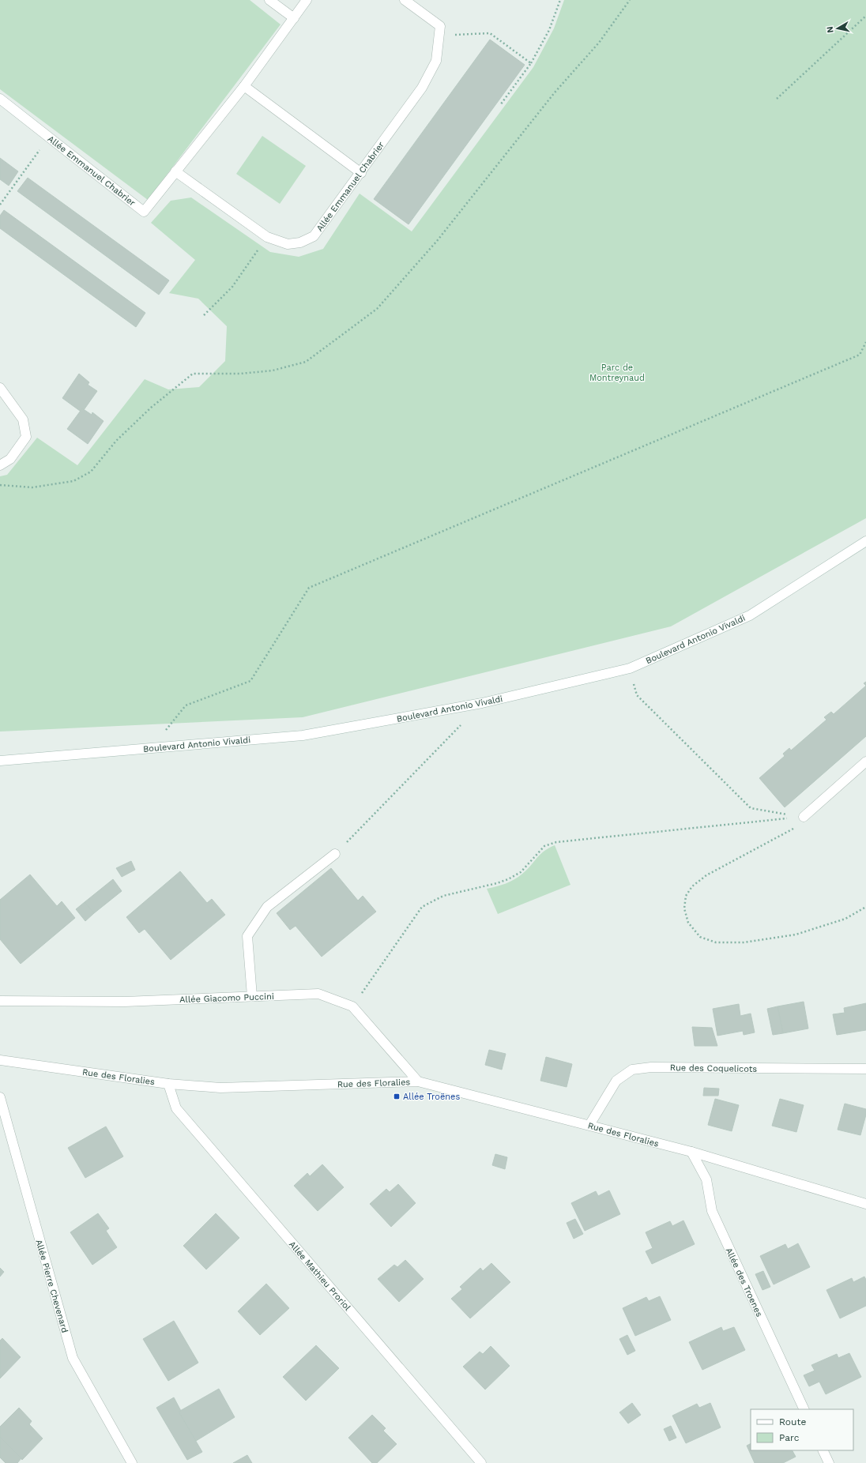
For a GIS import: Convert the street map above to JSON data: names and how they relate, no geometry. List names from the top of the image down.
{
  "streets": {
    "street": [
      "Allée Emmanuel Chabrier",
      "Boulevard Antonio Vivaldi",
      "Allée Giacomo Puccini",
      "Rue des Coquelicots",
      "Rue des Floralies",
      "Allée Mathieu Proriol",
      "Allée des Troenes",
      "Allée Pierre Chevenard"
    ]
  },
  "crossings": [
    ["Allée Giacomo Puccini", "Rue des Floralies"],
    ["Rue des Coquelicots", "Rue des Floralies"],
    ["Rue des Floralies", "Allée Mathieu Proriol"],
    ["Rue des Floralies", "Allée des Troenes"]
  ],
  "parks": ["Parc de Montreynaud"],
  "places": {
    "transit": ["Allée Troënes"]
  },
  "legend": ["Route", "Parc"],
  "north": "left"
}
